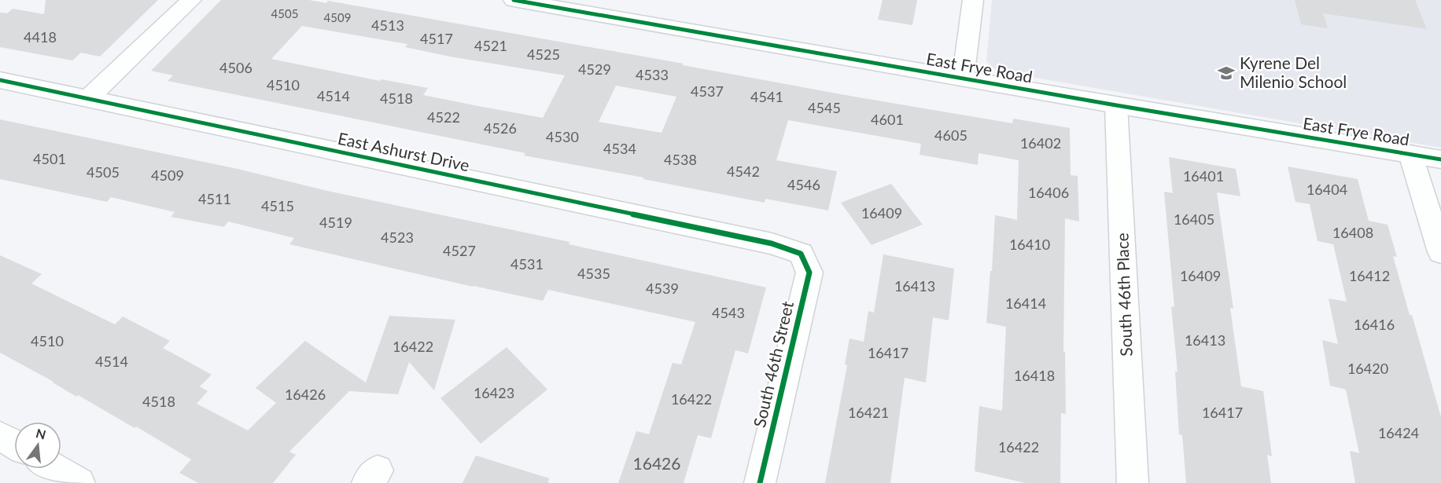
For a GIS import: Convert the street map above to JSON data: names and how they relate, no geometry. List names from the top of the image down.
{
  "streets": {
    "street": [
      "East Frye Road",
      "East Ashurst Drive",
      "South 46th Place",
      "South 46th Street"
    ]
  },
  "crossings": [
    ["East Frye Road", "South 46th Place"],
    ["East Ashurst Drive", "South 46th Street"]
  ],
  "places": {
    "school or university": ["Kyrene Del Milenio School"]
  },
  "house_numbers": [
    "4505",
    "4509",
    "4513",
    "4418",
    "4517",
    "4521",
    "4525",
    "4506",
    "4529",
    "4533",
    "4510",
    "4537",
    "4514",
    "4541",
    "4518",
    "4545",
    "4522",
    "4601",
    "4526",
    "4605",
    "4530",
    "16402",
    "4534",
    "4501",
    "4538",
    "4542",
    "4505",
    "4509",
    "16401",
    "4546",
    "16404",
    "16406",
    "4511",
    "4515",
    "16409",
    "16405",
    "4519",
    "16408",
    "4523",
    "16410",
    "4527",
    "4531",
    "4535",
    "16409",
    "16412",
    "16413",
    "4539",
    "16414",
    "4543",
    "16416",
    "16413",
    "4510",
    "16422",
    "16417",
    "4514",
    "16420",
    "16418",
    "16423",
    "16426",
    "16422",
    "4518",
    "16421",
    "16417",
    "16424",
    "16422",
    "16426"
  ],
  "north": "top"
}
